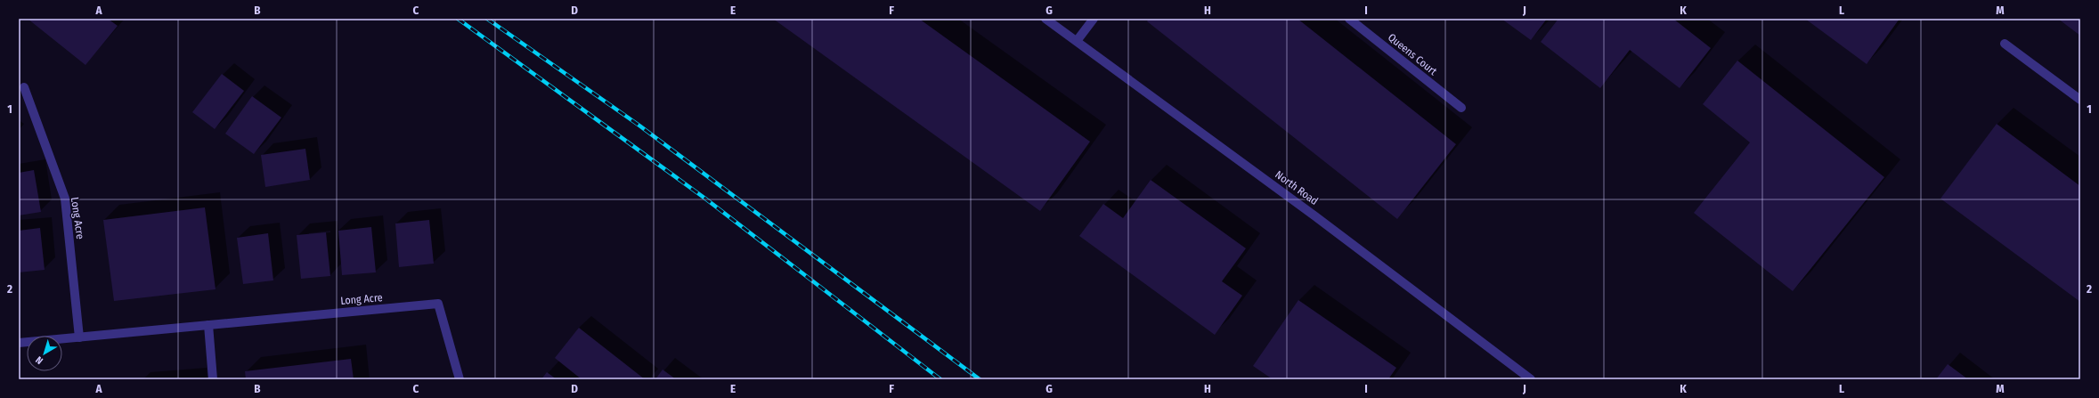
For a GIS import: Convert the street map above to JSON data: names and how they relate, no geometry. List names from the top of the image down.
{
  "streets": {
    "street": ["Queens Court", "North Road", "Long Acre"]
  },
  "north": "bottom left",
  "grid": {
    "columns": [
      "A",
      "B",
      "C",
      "D",
      "E",
      "F",
      "G",
      "H",
      "I",
      "J",
      "K",
      "L",
      "M"
    ],
    "rows": ["1", "2"]
  }
}
